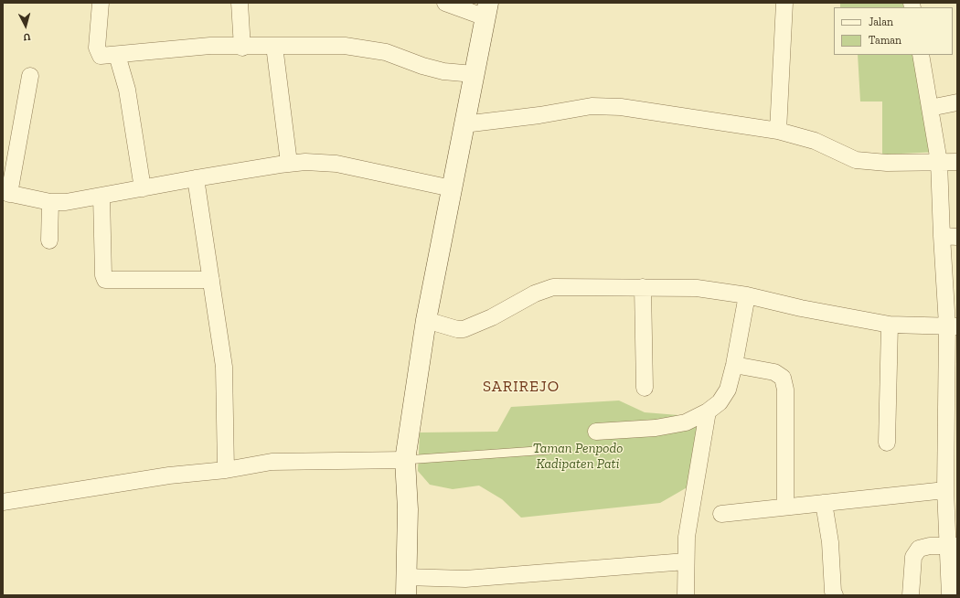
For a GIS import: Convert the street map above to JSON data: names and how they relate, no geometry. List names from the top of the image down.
{
  "districts": ["SARIREJO"],
  "parks": ["Taman Penpodo Kadipaten Pati"],
  "legend": ["Jalan", "Taman"],
  "north": "bottom"
}
